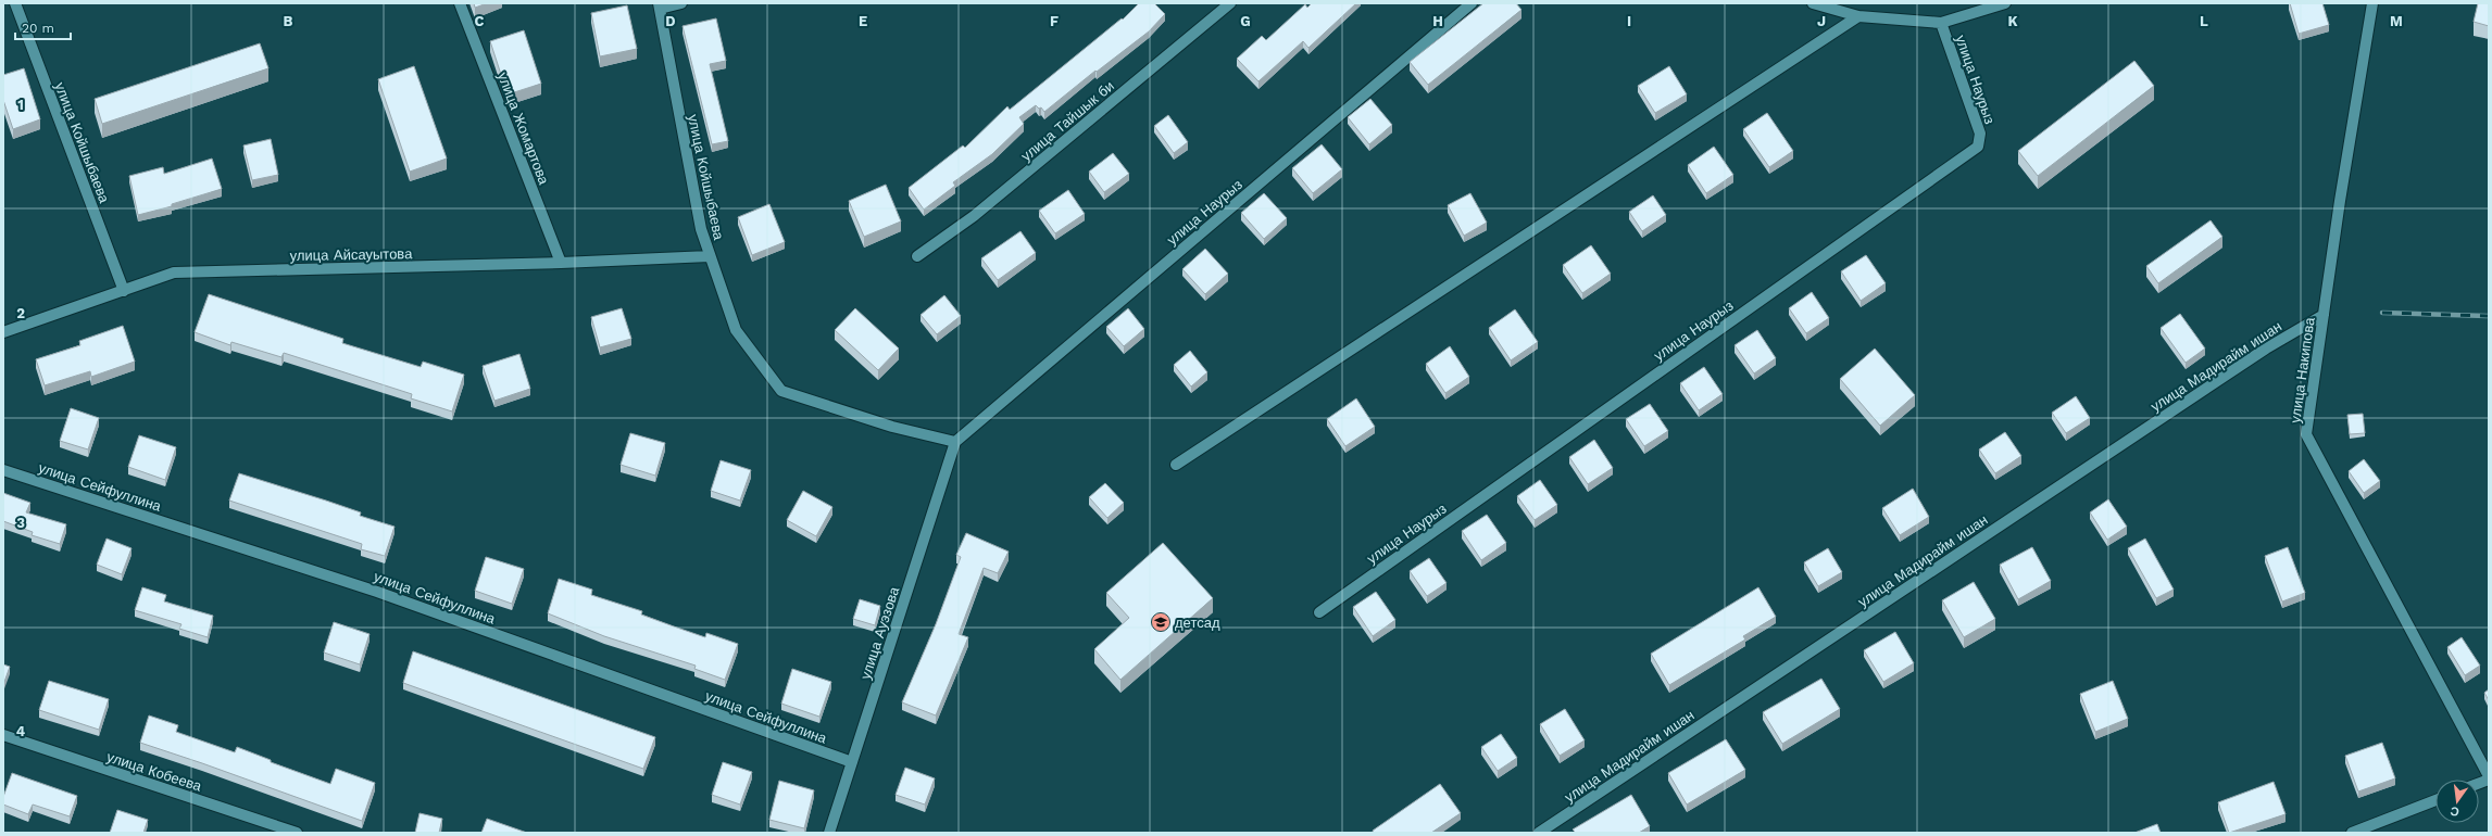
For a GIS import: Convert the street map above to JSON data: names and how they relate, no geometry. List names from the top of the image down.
{
  "streets": {
    "street": [
      "улица Наурыз",
      "улица Тайшык би",
      "улица Жомартова",
      "улица Койшыбаева",
      "улица Айсауытова",
      "улица Мадирайм ишан",
      "улица Накипова",
      "улица Сейфуллина",
      "улица Ауэзова",
      "улица Кобеева"
    ]
  },
  "crossings": [
    ["улица Наурыз", "улица Койшыбаева"],
    ["улица Наурыз", "улица Ауэзова"],
    ["улица Жомартова", "улица Айсауытова"],
    ["улица Койшыбаева", "улица Айсауытова"],
    ["улица Койшыбаева", "улица Ауэзова"],
    ["улица Мадирайм ишан", "улица Накипова"],
    ["улица Сейфуллина", "улица Ауэзова"]
  ],
  "places": {
    "school or university": ["детсад"]
  },
  "scale_bar": "20 m",
  "north": "bottom",
  "grid": {
    "columns": [
      "B",
      "C",
      "D",
      "E",
      "F",
      "G",
      "H",
      "I",
      "J",
      "K",
      "L",
      "M"
    ],
    "rows": [
      "1",
      "2",
      "3",
      "4"
    ]
  }
}
